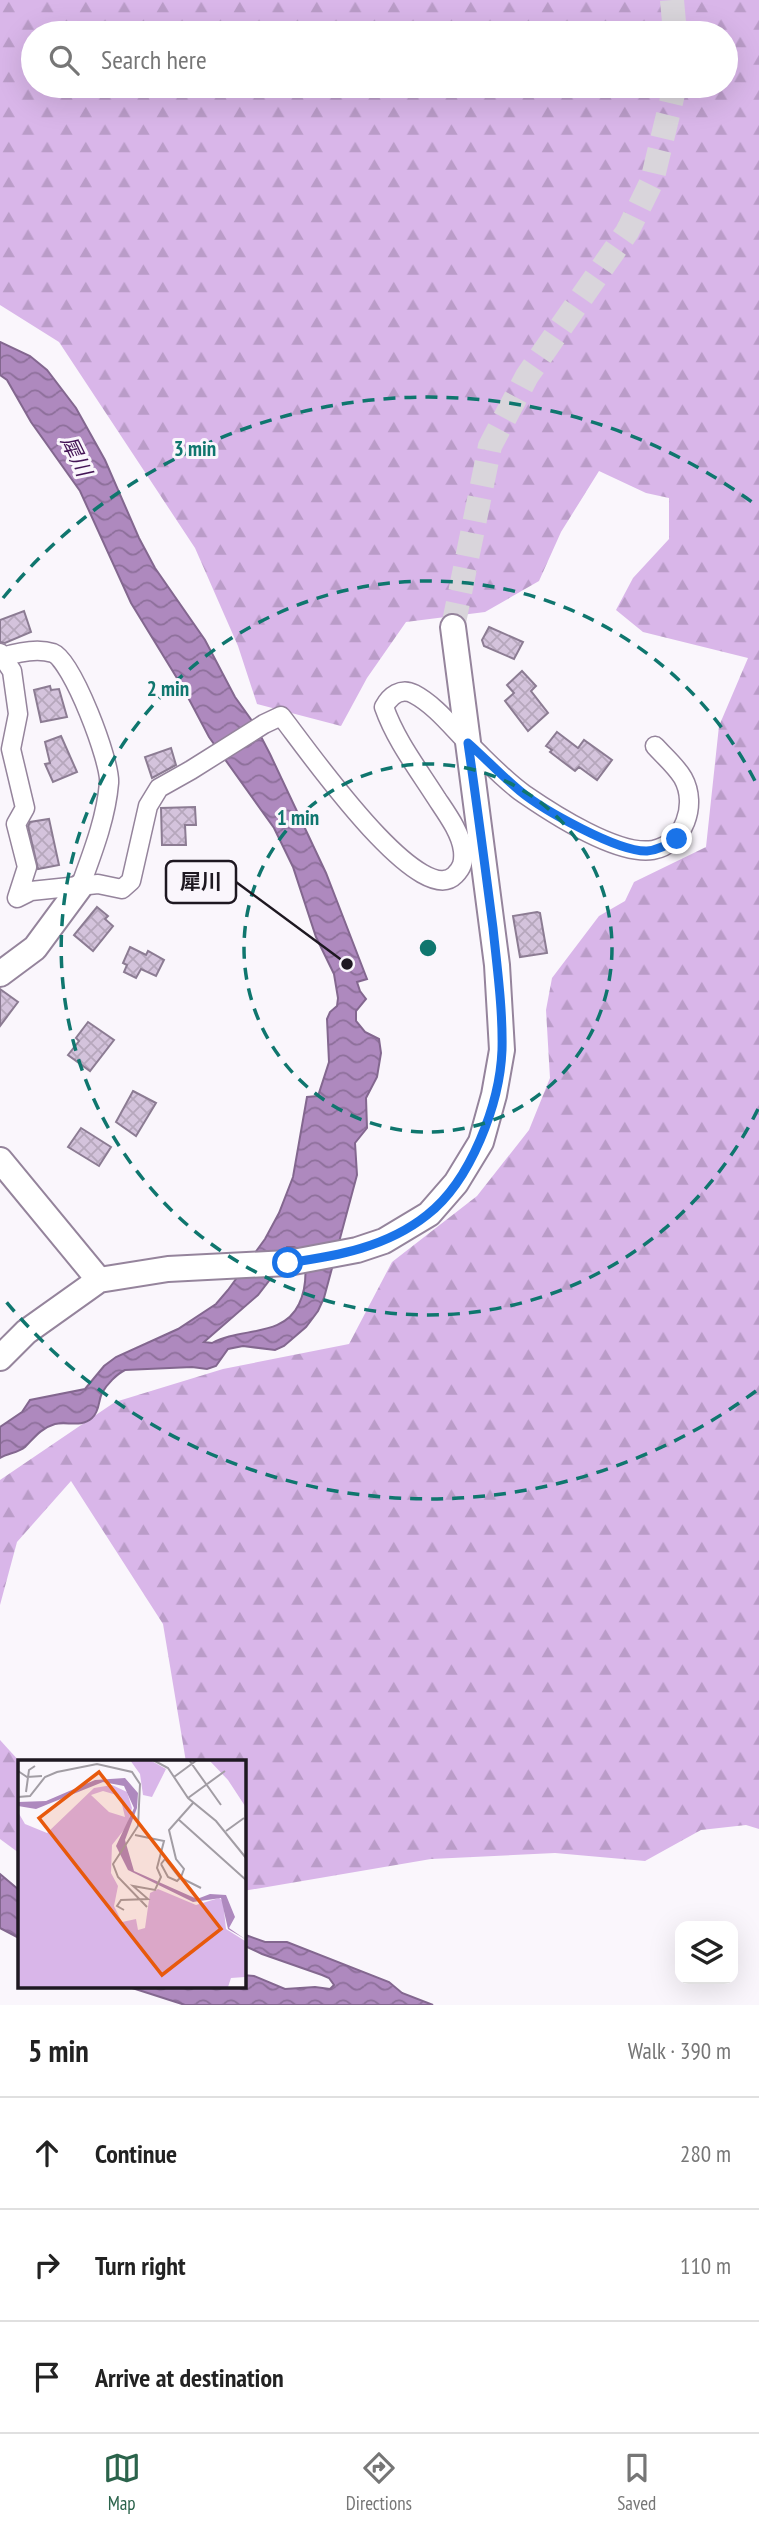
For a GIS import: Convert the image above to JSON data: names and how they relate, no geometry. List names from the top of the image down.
{
  "water": ["犀川"],
  "places": ["犀川"],
  "page": {
    "search": "Search here",
    "heading": ["5 min", "Walk · 390 m"],
    "list": [
      ["Continue", "280 m"],
      ["Turn right", "110 m"],
      "Arrive at destination"
    ],
    "nav": ["Map", "Directions", "Saved"]
  },
  "rings": ["3 min", "2 min", "1 min"]
}
